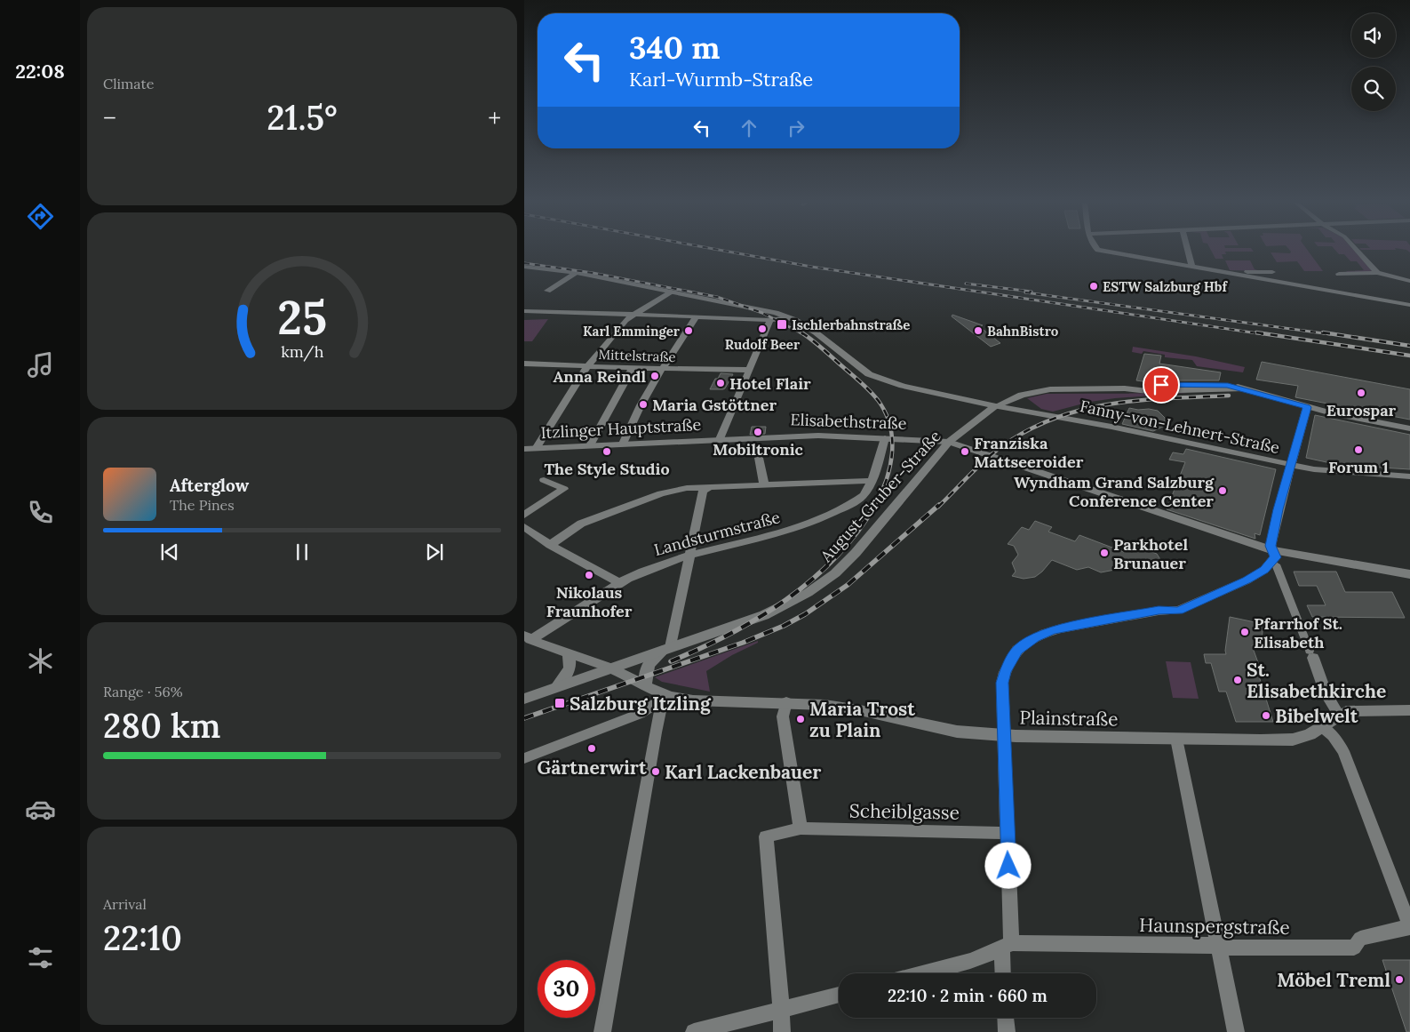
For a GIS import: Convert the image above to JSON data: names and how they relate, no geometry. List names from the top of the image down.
{
  "streets": {
    "street": [
      "Mittelstraße",
      "Elisabethstraße",
      "Fanny-von-Lehnert-Straße",
      "Itzlinger Hauptstraße",
      "August-Gruber-Straße",
      "Landsturmstraße",
      "Plainstraße",
      "Scheiblgasse",
      "Haunspergstraße"
    ]
  },
  "crossings": [
    ["Elisabethstraße", "Itzlinger Hauptstraße"],
    ["Elisabethstraße", "August-Gruber-Straße"],
    ["Elisabethstraße", "Landsturmstraße"],
    ["Fanny-von-Lehnert-Straße", "August-Gruber-Straße"],
    ["August-Gruber-Straße", "Plainstraße"]
  ],
  "places": {
    "other": [
      "ESTW Salzburg Hbf",
      "Rudolf Beer",
      "Karl Emminger",
      "BahnBistro",
      "Anna Reindl",
      "Hotel Flair",
      "Eurospar",
      "Maria Gstöttner",
      "Mobiltronic",
      "Forum 1",
      "The Style Studio",
      "Franziska Mattseeroider",
      "Wyndham Grand Salzburg Conference Center",
      "Parkhotel Brunauer",
      "Nikolaus Fraunhofer",
      "Pfarrhof St. Elisabeth",
      "St. Elisabethkirche",
      "Bibelwelt",
      "Maria Trost zu Plain",
      "Gärtnerwirt",
      "Karl Lackenbauer",
      "Möbel Treml"
    ],
    "transit": ["Ischlerbahnstraße", "Salzburg Itzling"]
  },
  "page": {
    "tabs": "22:08",
    "tile": [
      "Climate",
      ["Range · 56%", "280 km"],
      ["Arrival", "22:10"]
    ],
    "turn": ["340 m", "Karl-Wurmb-Straße"],
    "heat": ["−", "21.5°", "+"],
    "song": ["Afterglow", "The Pines"],
    "limit": "30",
    "trip": "22:10 · 2 min · 660 m",
    "gauge": ["25", "km/h"]
  }
}
